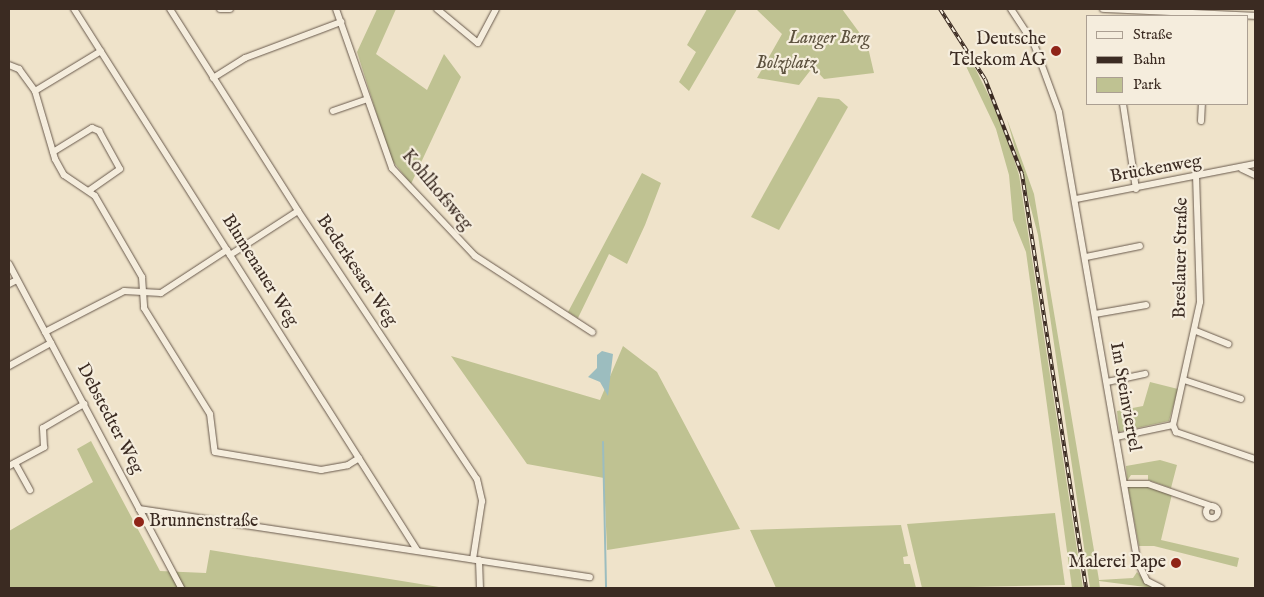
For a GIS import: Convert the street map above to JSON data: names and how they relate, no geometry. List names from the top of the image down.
{
  "streets": {
    "street": [
      "Brückenweg",
      "Kohlhofsweg",
      "Breslauer Straße",
      "Blumenauer Weg",
      "Bederkesaer Weg",
      "Im Steinviertel",
      "Debstedter Weg"
    ]
  },
  "crossings": [
    ["Brückenweg", "Breslauer Straße"],
    ["Brückenweg", "Im Steinviertel"]
  ],
  "parks": ["Langer Berg", "Bolzplatz"],
  "places": ["Deutsche Telekom AG", "Brunnenstraße", "Malerei Pape"],
  "legend": ["Straße", "Bahn", "Park"]
}
